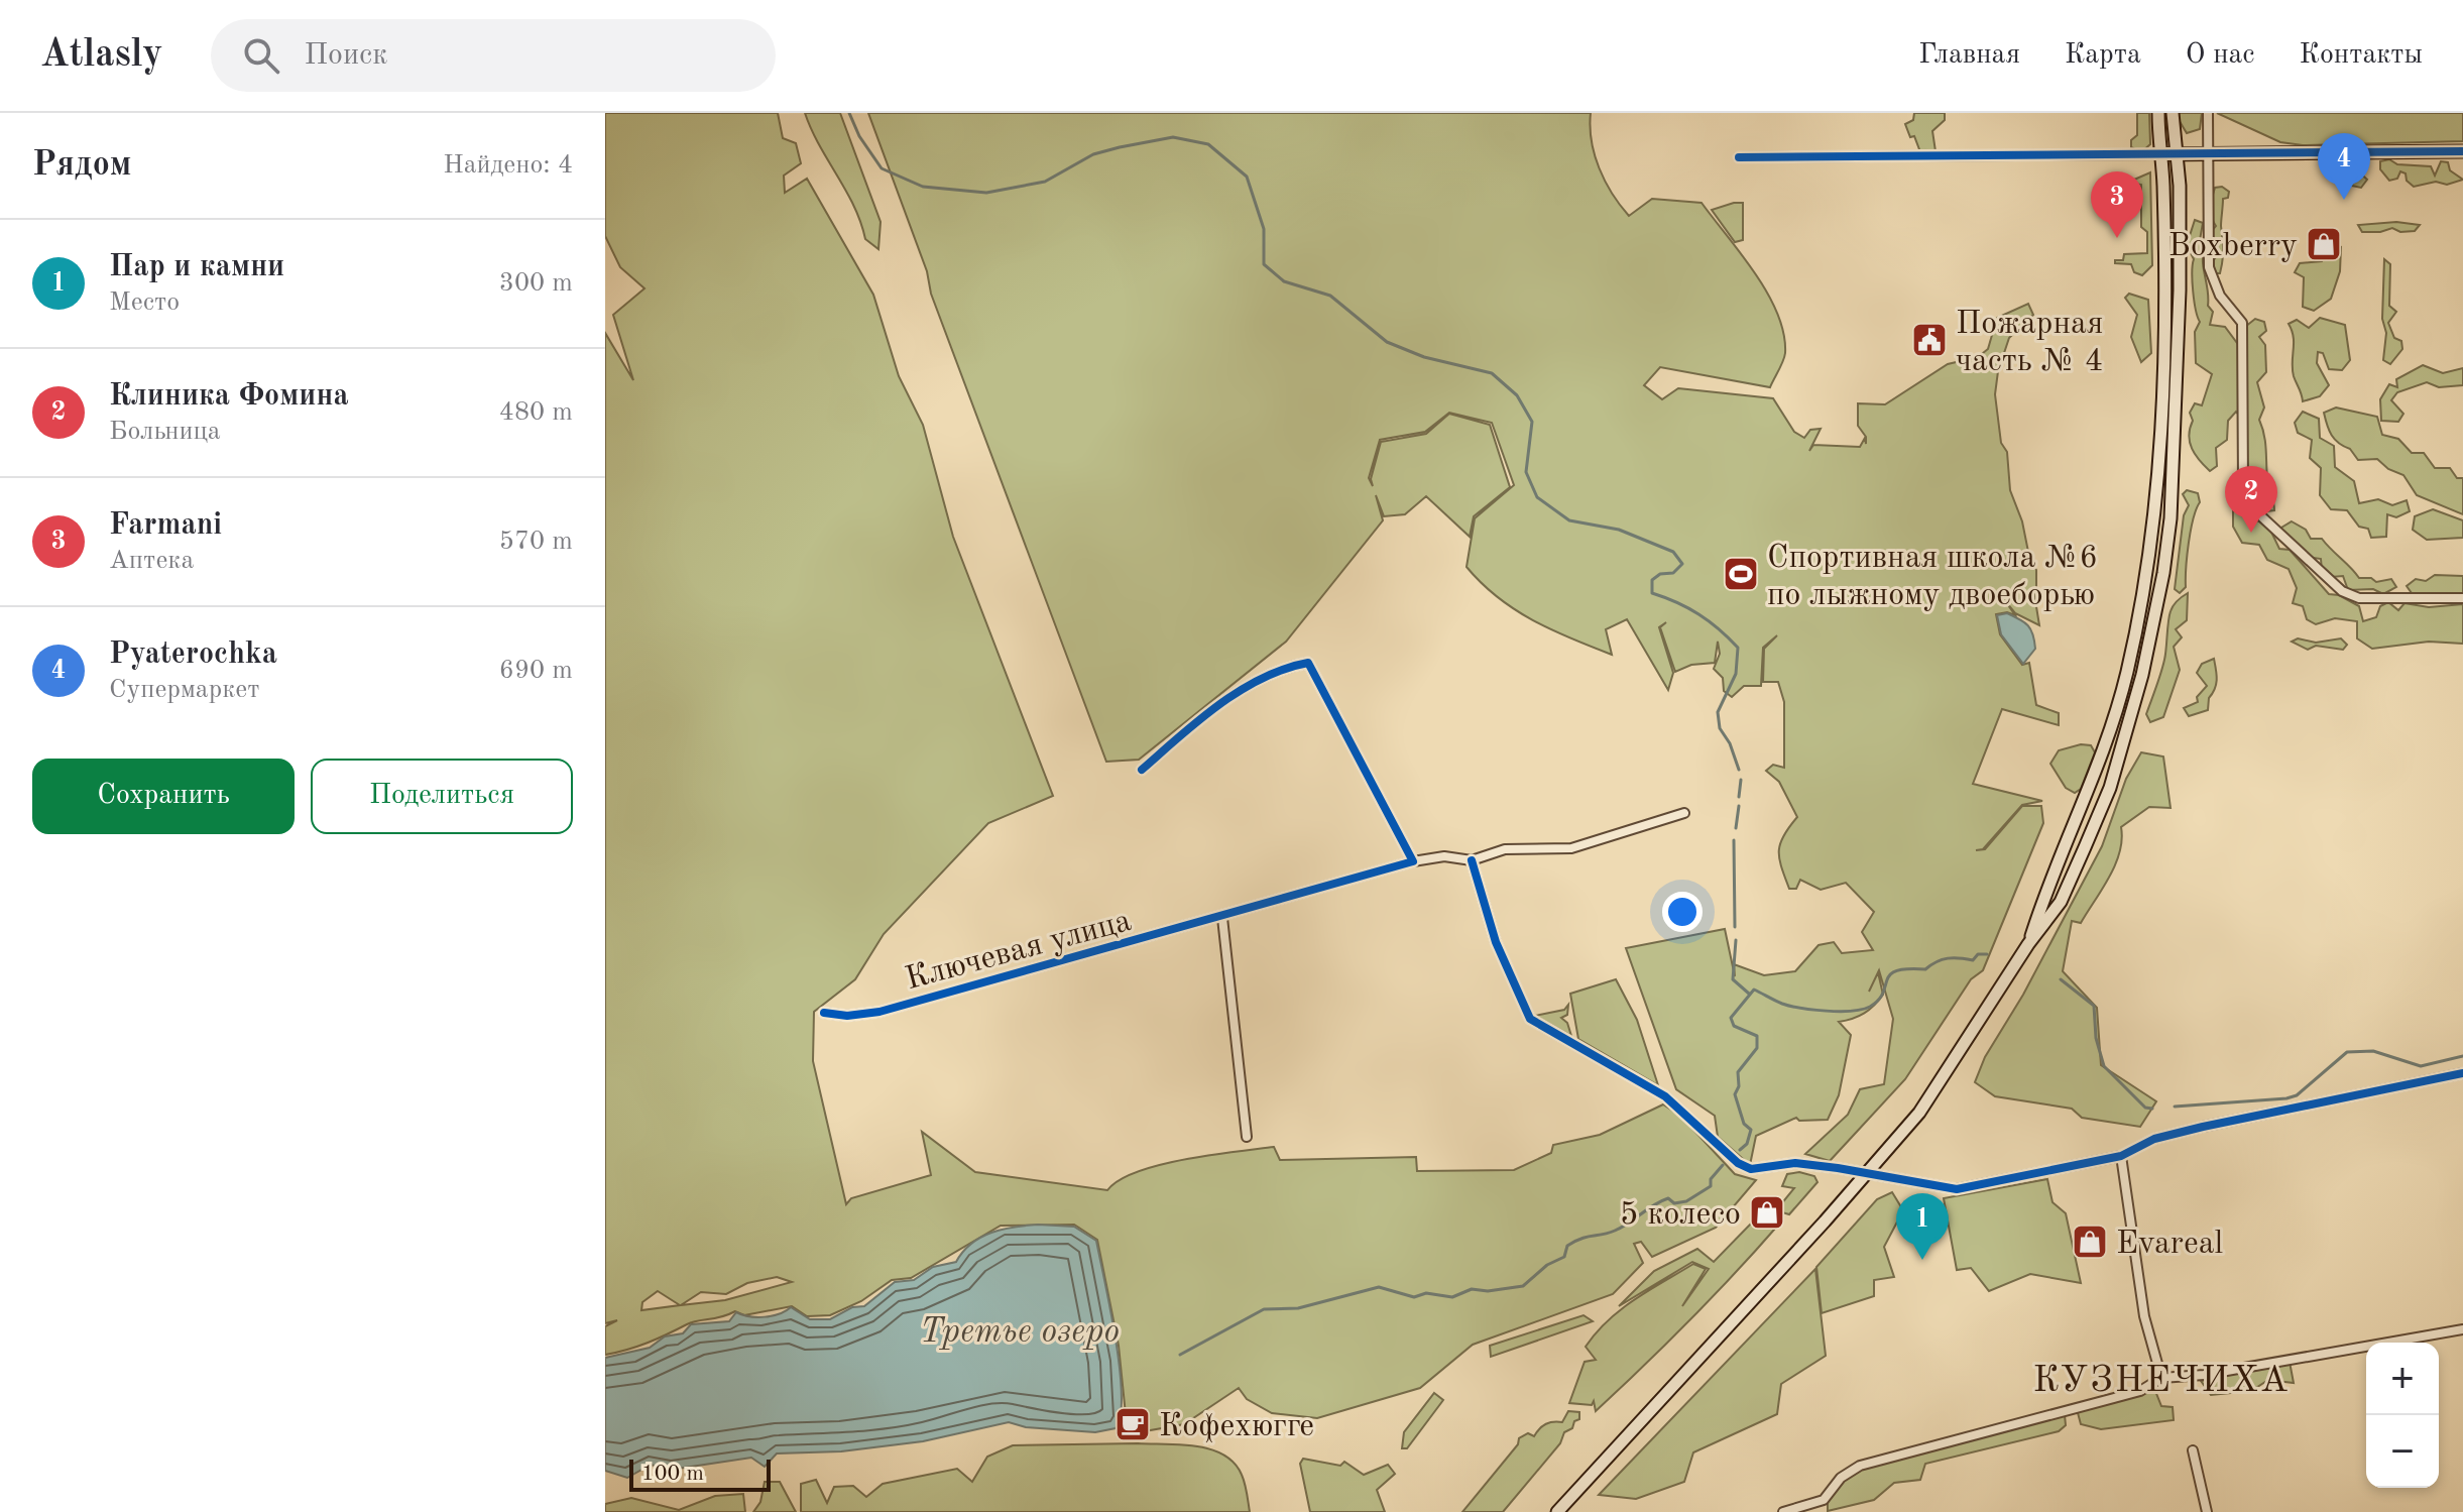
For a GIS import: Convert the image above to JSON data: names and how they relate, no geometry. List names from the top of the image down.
{
  "streets": {
    "street": ["Ключевая улица"]
  },
  "districts": ["КУЗНЕЧИХА"],
  "water": ["Третье озеро"],
  "places": {
    "shop": ["Boxberry", "5 колесо", "Evareal"],
    "public building": ["Пожарная часть № 4"],
    "sports": ["Спортивная школа №6 по лыжному двоеборью"],
    "cafe": ["Кофехюгге"]
  },
  "scale_bar": "100 m",
  "page": {
    "header": "Atlasly",
    "search": "Поиск",
    "nav": [
      "Главная",
      "Карта",
      "О нас",
      "Контакты"
    ],
    "heading": ["Рядом", "Найдено: 4"],
    "pins": [
      "4",
      "3",
      "2",
      "1"
    ],
    "list": [
      {
        "mark": "1",
        "name": "Пар и камни",
        "note": "Место",
        "value": "300 m"
      },
      {
        "mark": "2",
        "name": "Клиника Фомина",
        "note": "Больница",
        "value": "480 m"
      },
      {
        "mark": "3",
        "name": "Farmani",
        "note": "Аптека",
        "value": "570 m"
      },
      {
        "mark": "4",
        "name": "Pyaterochka",
        "note": "Супермаркет",
        "value": "690 m"
      }
    ],
    "buttons": ["Сохранить", "Поделиться"],
    "map_buttons": ["+", "−"],
    "scale": "100 m"
  }
}
